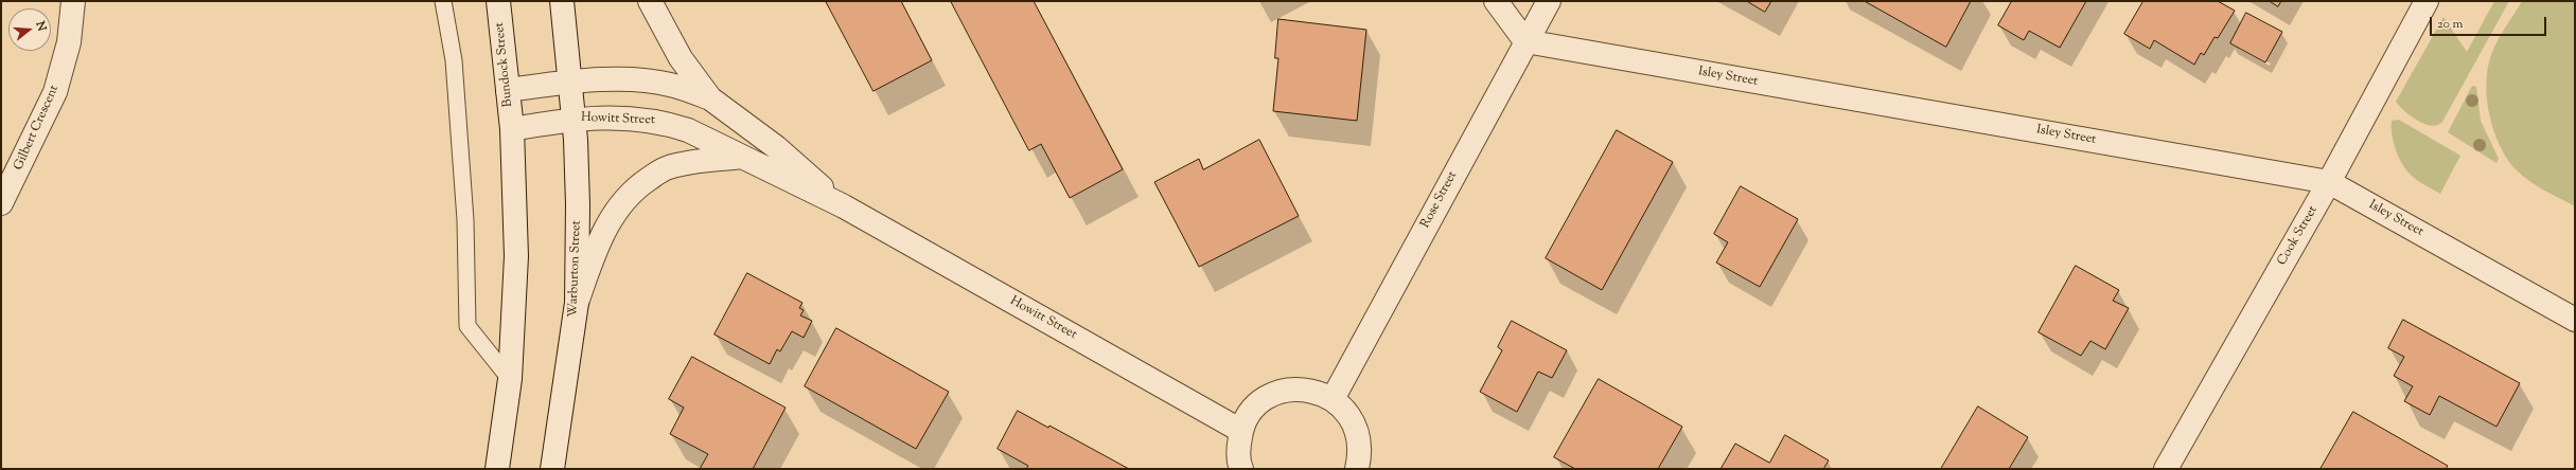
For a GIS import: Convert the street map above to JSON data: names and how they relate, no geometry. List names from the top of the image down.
{
  "streets": {
    "street": [
      "Bundock Street",
      "Isley Street",
      "Howitt Street",
      "Gilbert Crescent",
      "Rose Street",
      "Cook Street",
      "Warburton Street"
    ]
  },
  "crossings": [
    ["Bundock Street", "Howitt Street"],
    ["Isley Street", "Rose Street"],
    ["Isley Street", "Cook Street"],
    ["Howitt Street", "Warburton Street"]
  ],
  "scale_bar": "20 m",
  "north": "right"
}
